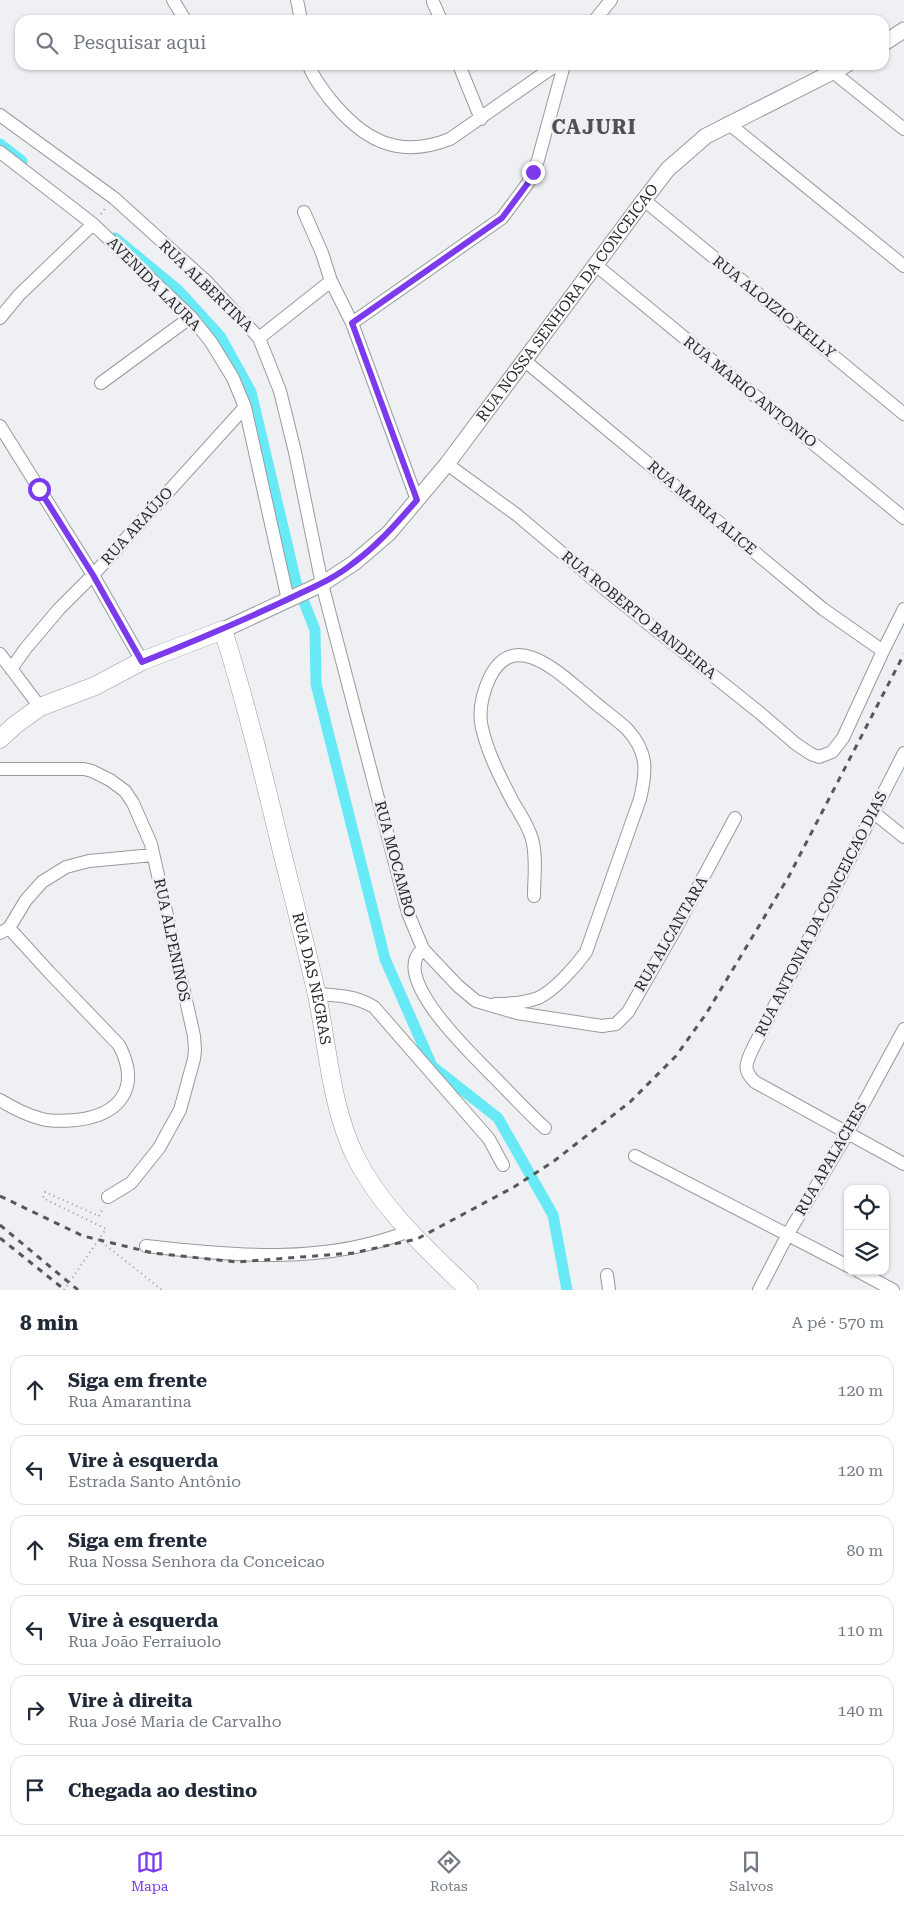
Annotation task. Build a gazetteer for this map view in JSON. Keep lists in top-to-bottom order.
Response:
{
  "streets": {
    "main road": ["RUA DAS NEGRAS"],
    "street": [
      "AVENIDA LAURA",
      "RUA ALBERTINA",
      "RUA NOSSA SENHORA DA CONCEICAO",
      "RUA ALOIZIO KELLY",
      "RUA MARIO ANTONIO",
      "RUA MARIA ALICE",
      "RUA ARAÚJO",
      "RUA ROBERTO BANDEIRA",
      "RUA MOCAMBO",
      "RUA ANTONIA DA CONCEICAO DIAS",
      "RUA ALCANTARA",
      "RUA ALPENINOS",
      "RUA APALACHES"
    ]
  },
  "crossings": [
    ["AVENIDA LAURA", "RUA NOSSA SENHORA DA CONCEICAO"],
    ["AVENIDA LAURA", "RUA ARAÚJO"],
    ["RUA ALBERTINA", "RUA NOSSA SENHORA DA CONCEICAO"],
    ["RUA ALBERTINA", "RUA MOCAMBO"],
    ["RUA NOSSA SENHORA DA CONCEICAO", "RUA ALOIZIO KELLY"],
    ["RUA NOSSA SENHORA DA CONCEICAO", "RUA MARIO ANTONIO"],
    ["RUA NOSSA SENHORA DA CONCEICAO", "RUA MARIA ALICE"],
    ["RUA NOSSA SENHORA DA CONCEICAO", "RUA ROBERTO BANDEIRA"],
    ["RUA NOSSA SENHORA DA CONCEICAO", "RUA MOCAMBO"],
    ["RUA NOSSA SENHORA DA CONCEICAO", "RUA DAS NEGRAS"],
    ["RUA MARIA ALICE", "RUA ROBERTO BANDEIRA"],
    ["RUA MOCAMBO", "RUA ALCANTARA"],
    ["RUA ANTONIA DA CONCEICAO DIAS", "RUA APALACHES"]
  ],
  "districts": ["CAJURI"],
  "page": {
    "search": "Pesquisar aqui",
    "heading": ["8 min", "A pé · 570 m"],
    "list": [
      ["Siga em frente", "Rua Amarantina", "120 m"],
      ["Vire à esquerda", "Estrada Santo Antônio", "120 m"],
      ["Siga em frente", "Rua Nossa Senhora da Conceicao", "80 m"],
      ["Vire à esquerda", "Rua João Ferraiuolo", "110 m"],
      ["Vire à direita", "Rua José Maria de Carvalho", "140 m"],
      "Chegada ao destino"
    ],
    "nav": ["Mapa", "Rotas", "Salvos"]
  }
}
